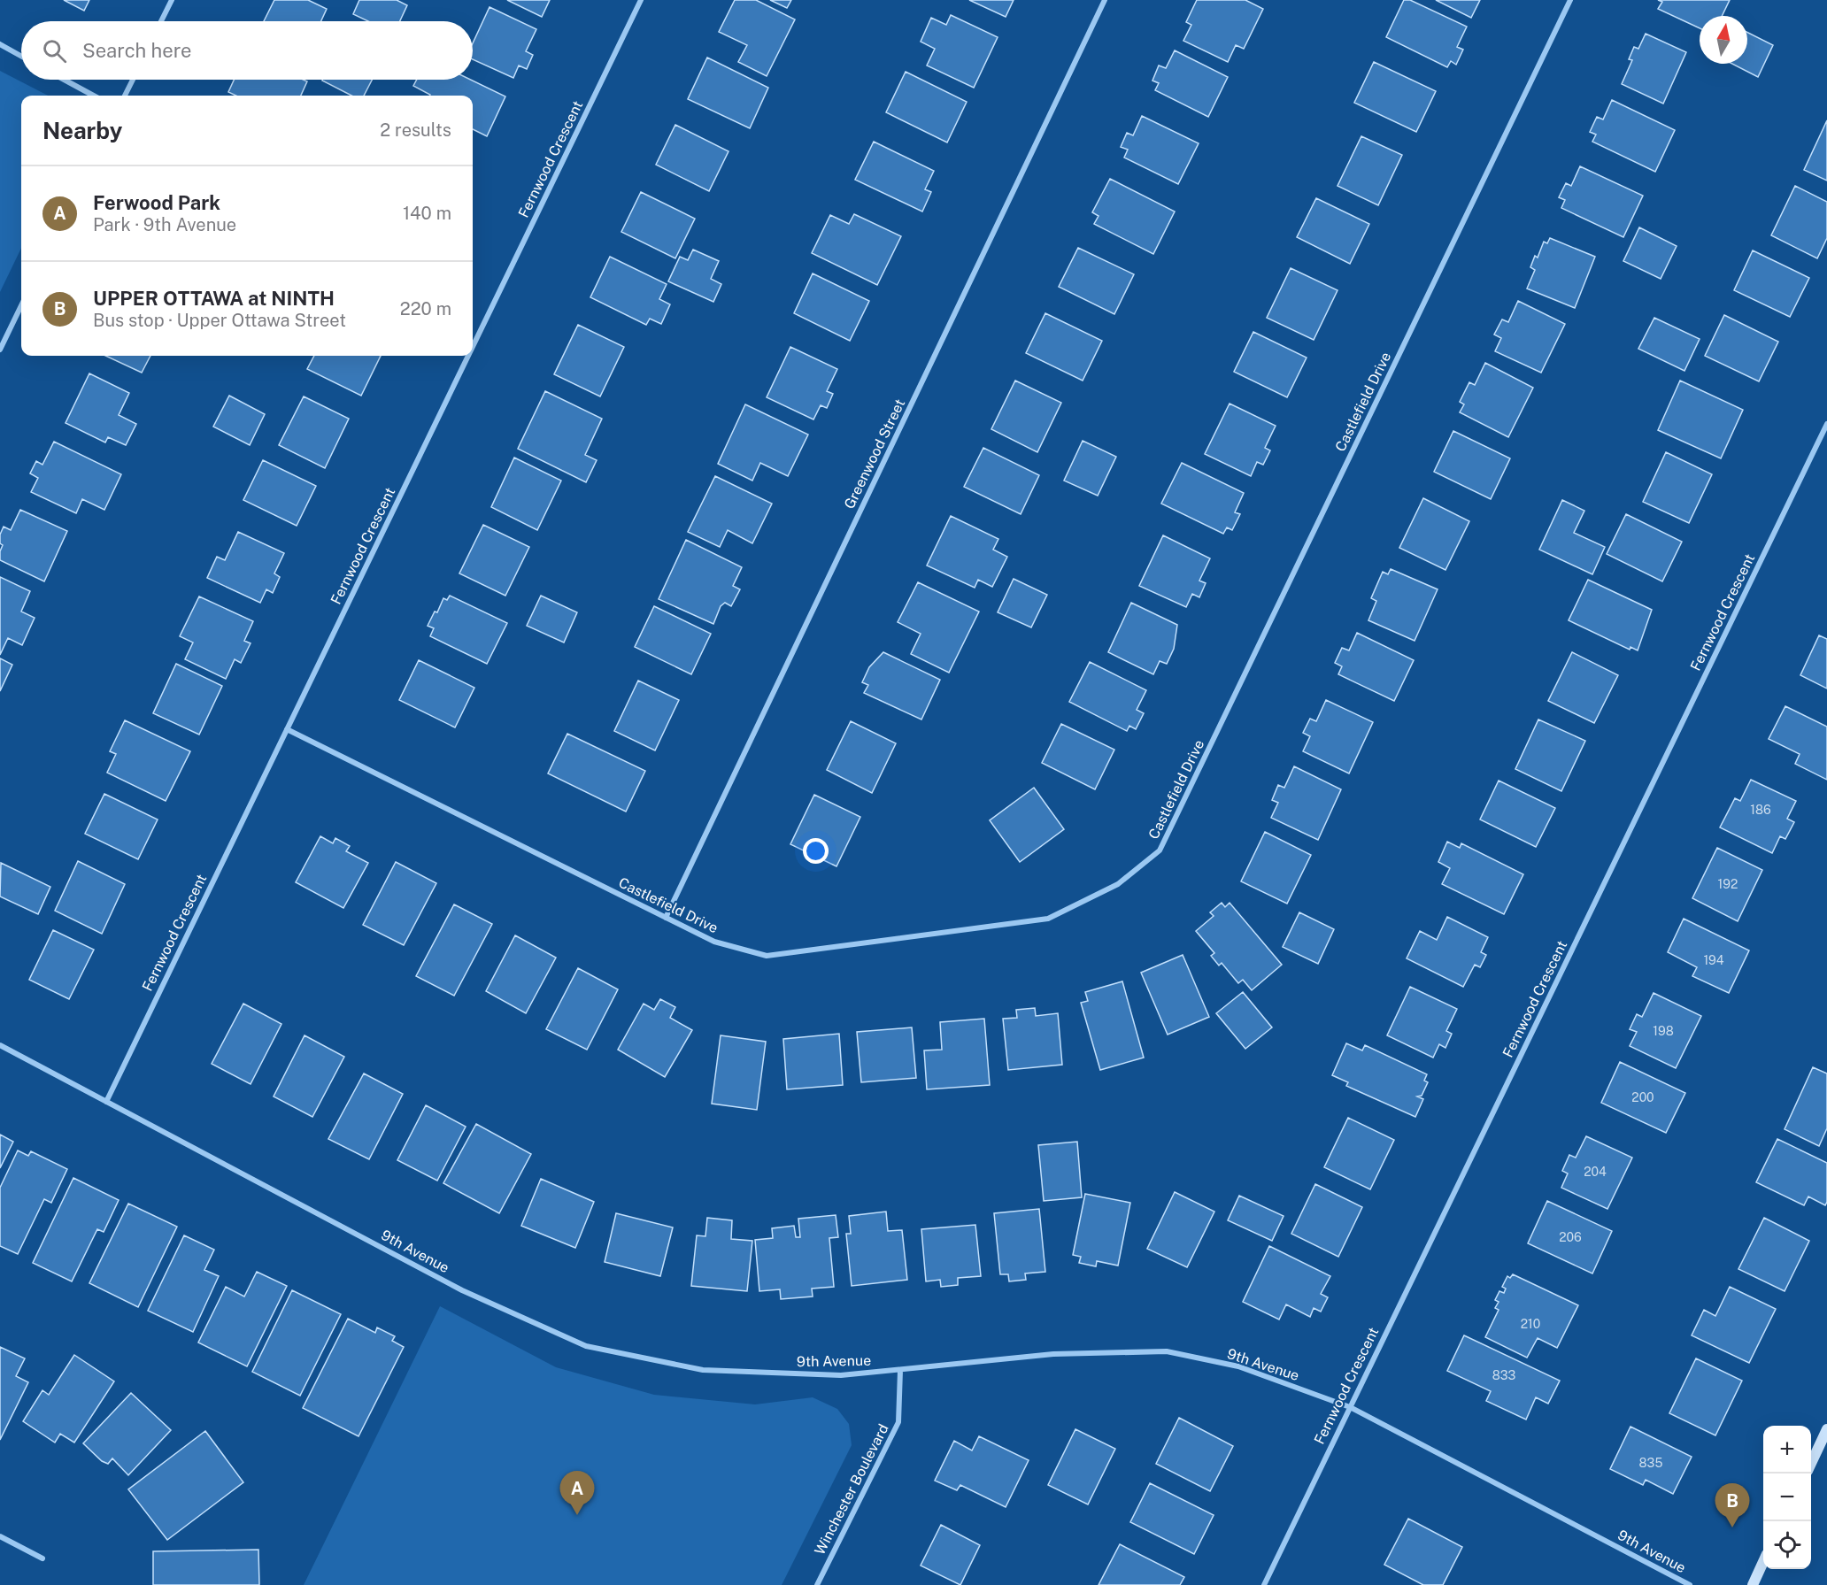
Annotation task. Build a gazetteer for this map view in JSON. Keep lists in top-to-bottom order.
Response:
{
  "streets": {
    "street": [
      "Fernwood Crescent",
      "Castlefield Drive",
      "Greenwood Street",
      "9th Avenue",
      "Winchester Boulevard"
    ]
  },
  "crossings": [
    ["Fernwood Crescent", "Castlefield Drive"],
    ["Fernwood Crescent", "9th Avenue"],
    ["Castlefield Drive", "Greenwood Street"],
    ["9th Avenue", "Winchester Boulevard"]
  ],
  "house_numbers": [
    "186",
    "192",
    "194",
    "198",
    "200",
    "204",
    "206",
    "210",
    "833",
    "835"
  ],
  "north": "top",
  "page": {
    "search": "Search here",
    "heading": ["Nearby", "2 results"],
    "list": [
      {
        "mark": "A",
        "name": "Ferwood Park",
        "note": "Park · 9th Avenue",
        "value": "140 m"
      },
      {
        "mark": "B",
        "name": "UPPER OTTAWA at NINTH",
        "note": "Bus stop · Upper Ottawa Street",
        "value": "220 m"
      }
    ],
    "map_buttons": ["+", "−"],
    "pins": ["A", "B"]
  }
}
